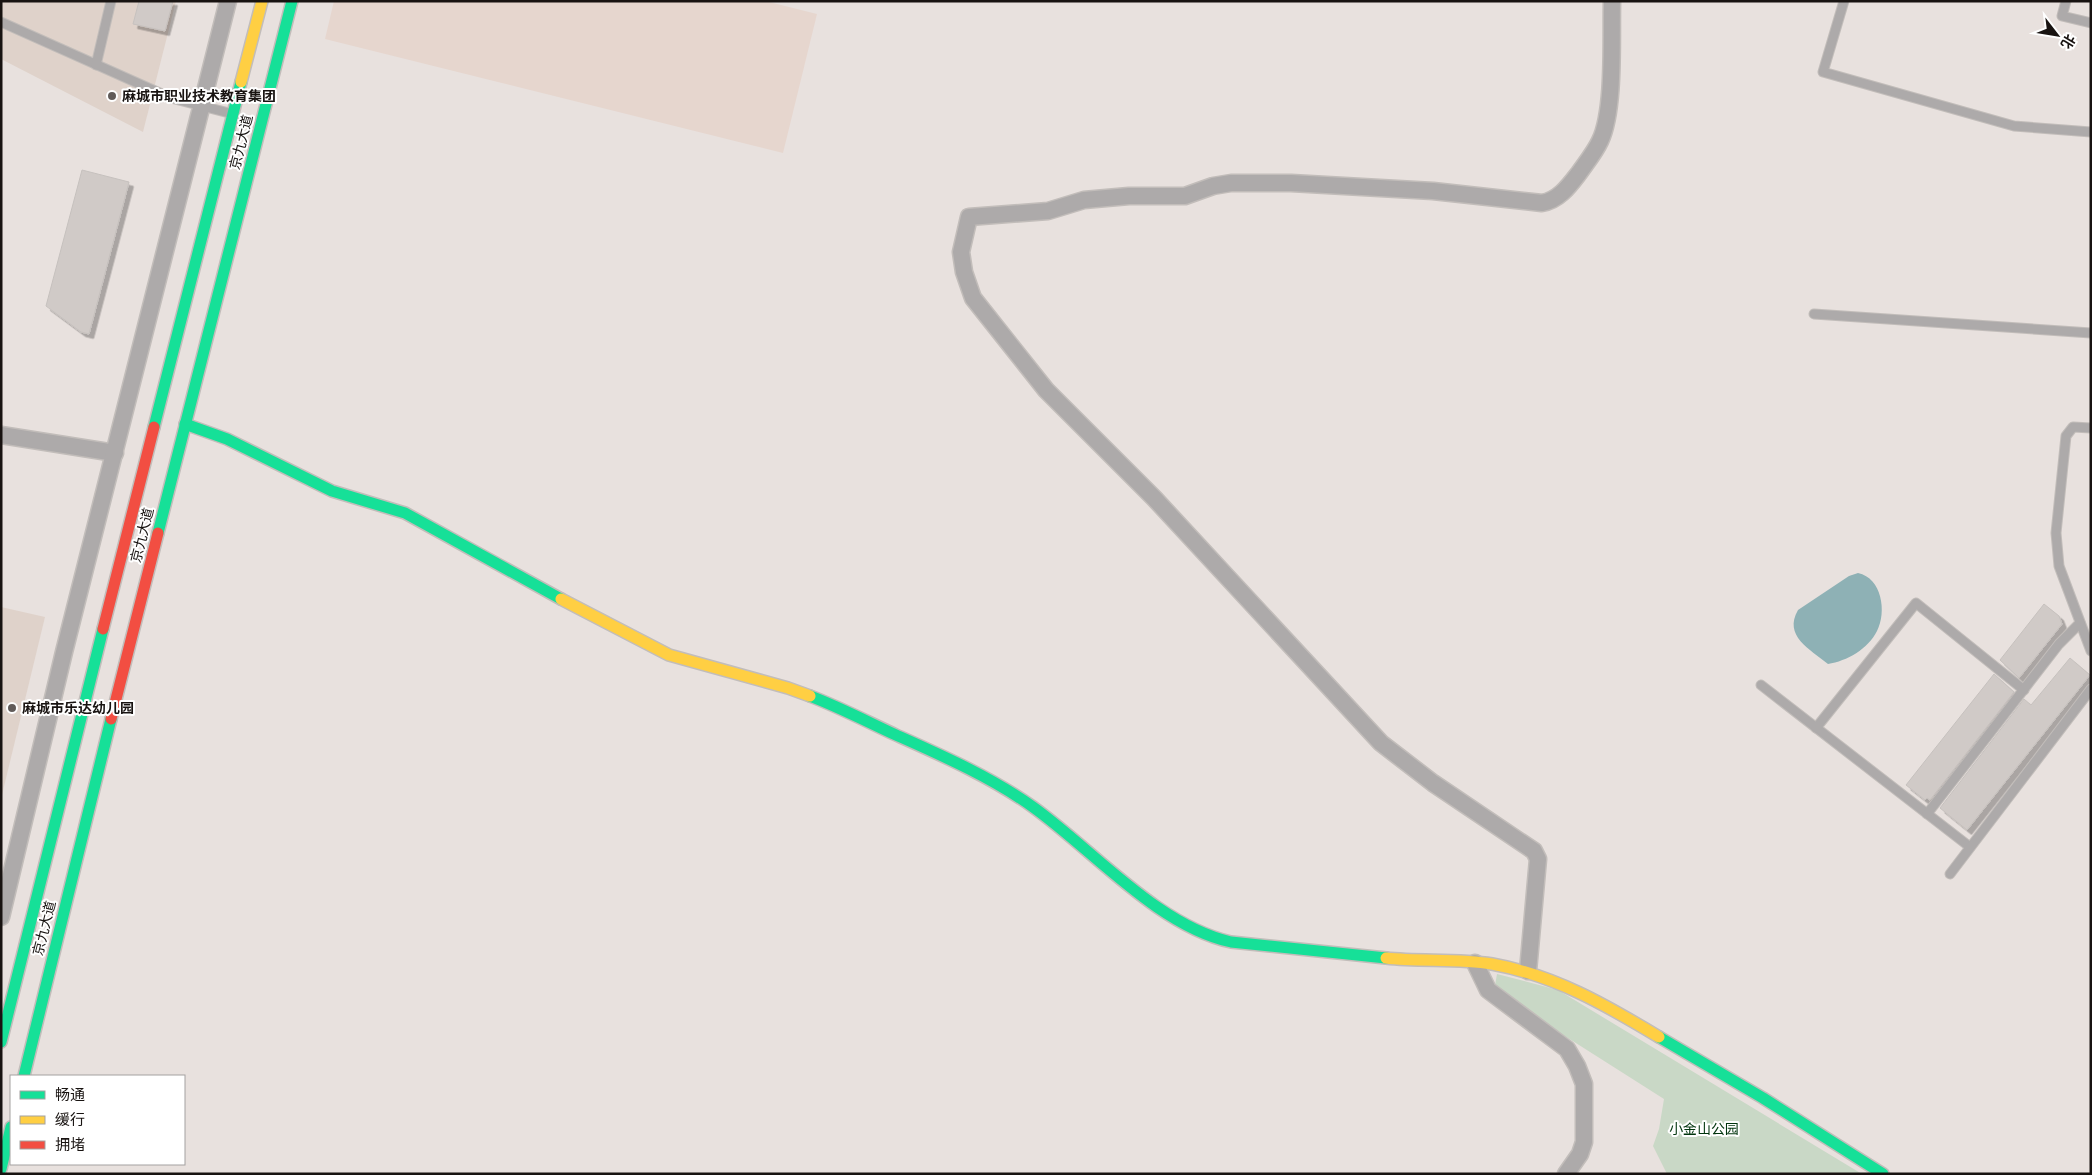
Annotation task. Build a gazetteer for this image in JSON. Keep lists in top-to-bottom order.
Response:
{
  "streets": {
    "street": ["京九大道"]
  },
  "parks": ["小金山公园"],
  "places": ["麻城市职业技术教育集团", "麻城市乐达幼儿园"],
  "legend": ["畅通", "缓行", "拥堵"],
  "north": "bottom right"
}
